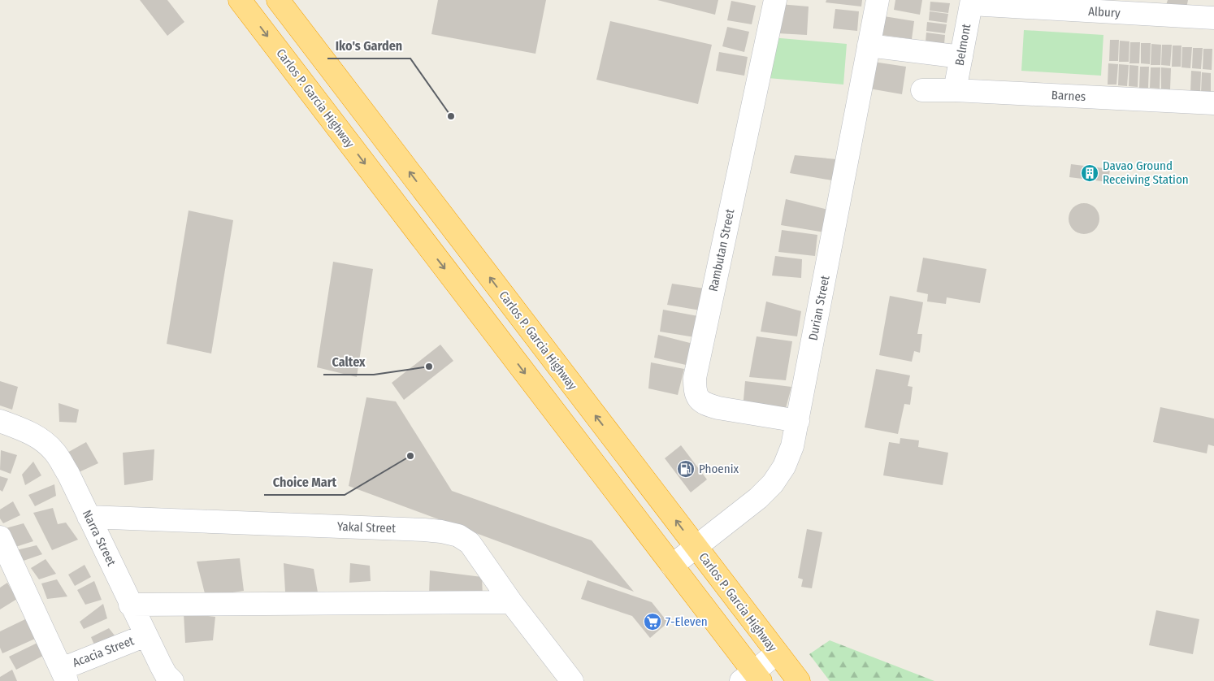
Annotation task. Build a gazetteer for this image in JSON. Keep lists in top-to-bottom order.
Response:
{
  "streets": {
    "highway": ["Carlos P. Garcia Highway"],
    "street": [
      "Albury",
      "Belmont",
      "Barnes",
      "Rambutan Street",
      "Durian Street",
      "Yakal Street",
      "Narra Street",
      "Acacia Street"
    ]
  },
  "crossings": [
    ["Albury", "Belmont"],
    ["Belmont", "Barnes"],
    ["Carlos P. Garcia Highway", "Durian Street"],
    ["Rambutan Street", "Durian Street"],
    ["Yakal Street", "Narra Street"],
    ["Narra Street", "Acacia Street"]
  ],
  "places": {
    "other": ["Iko's Garden", "Caltex", "Choice Mart"],
    "building": ["Davao Ground Receiving Station"],
    "fuel station": ["Phoenix"],
    "supermarket": ["7-Eleven"]
  }
}
